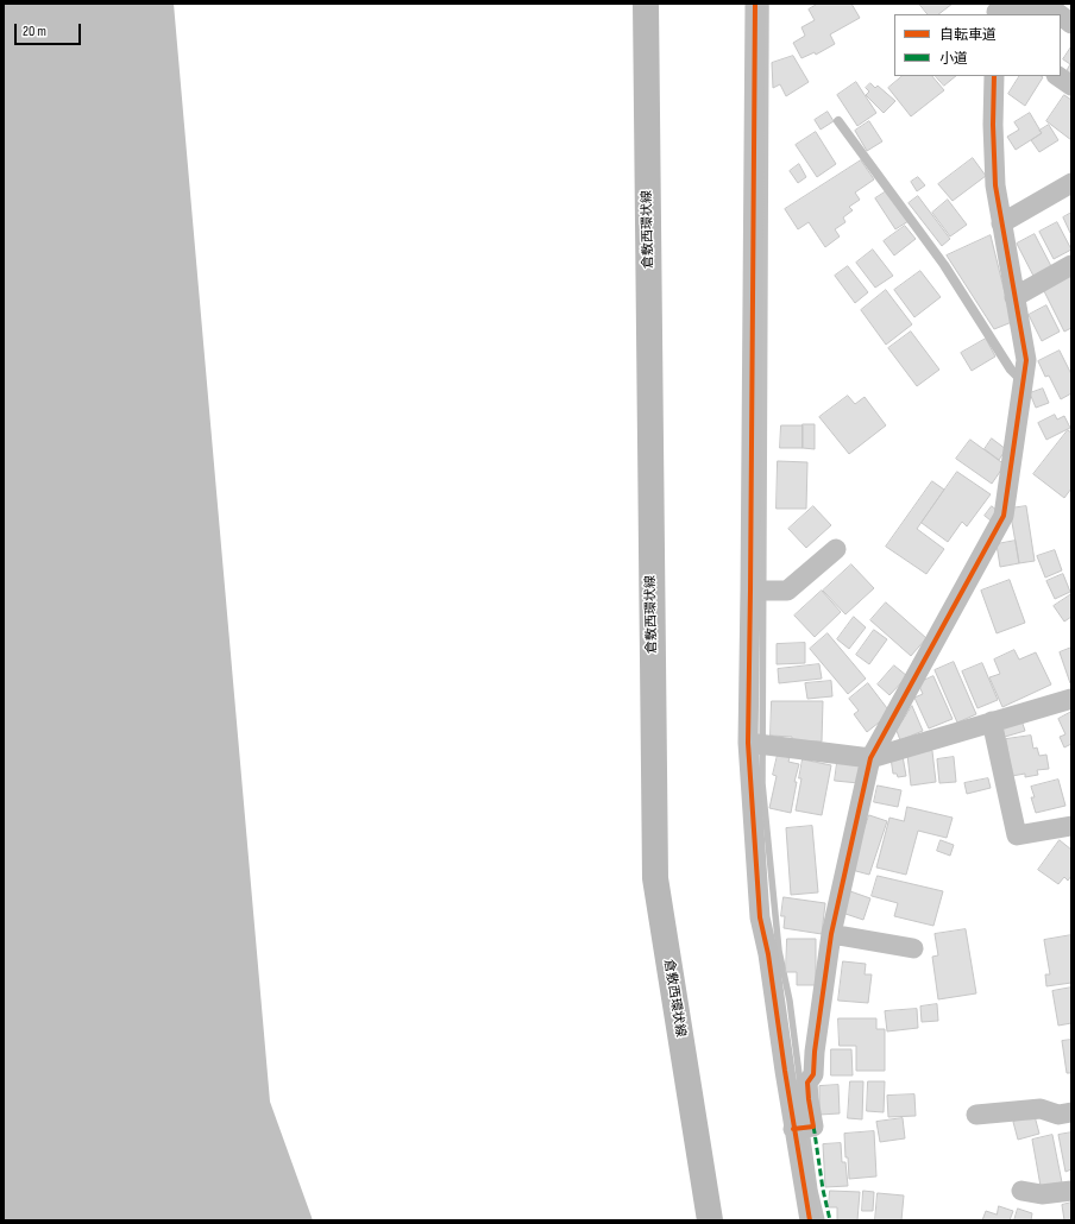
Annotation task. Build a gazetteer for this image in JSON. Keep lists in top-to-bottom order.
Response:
{
  "streets": {
    "main road": ["倉敷西環状線"]
  },
  "legend": ["自転車道", "小道"],
  "scale_bar": "20 m"
}
